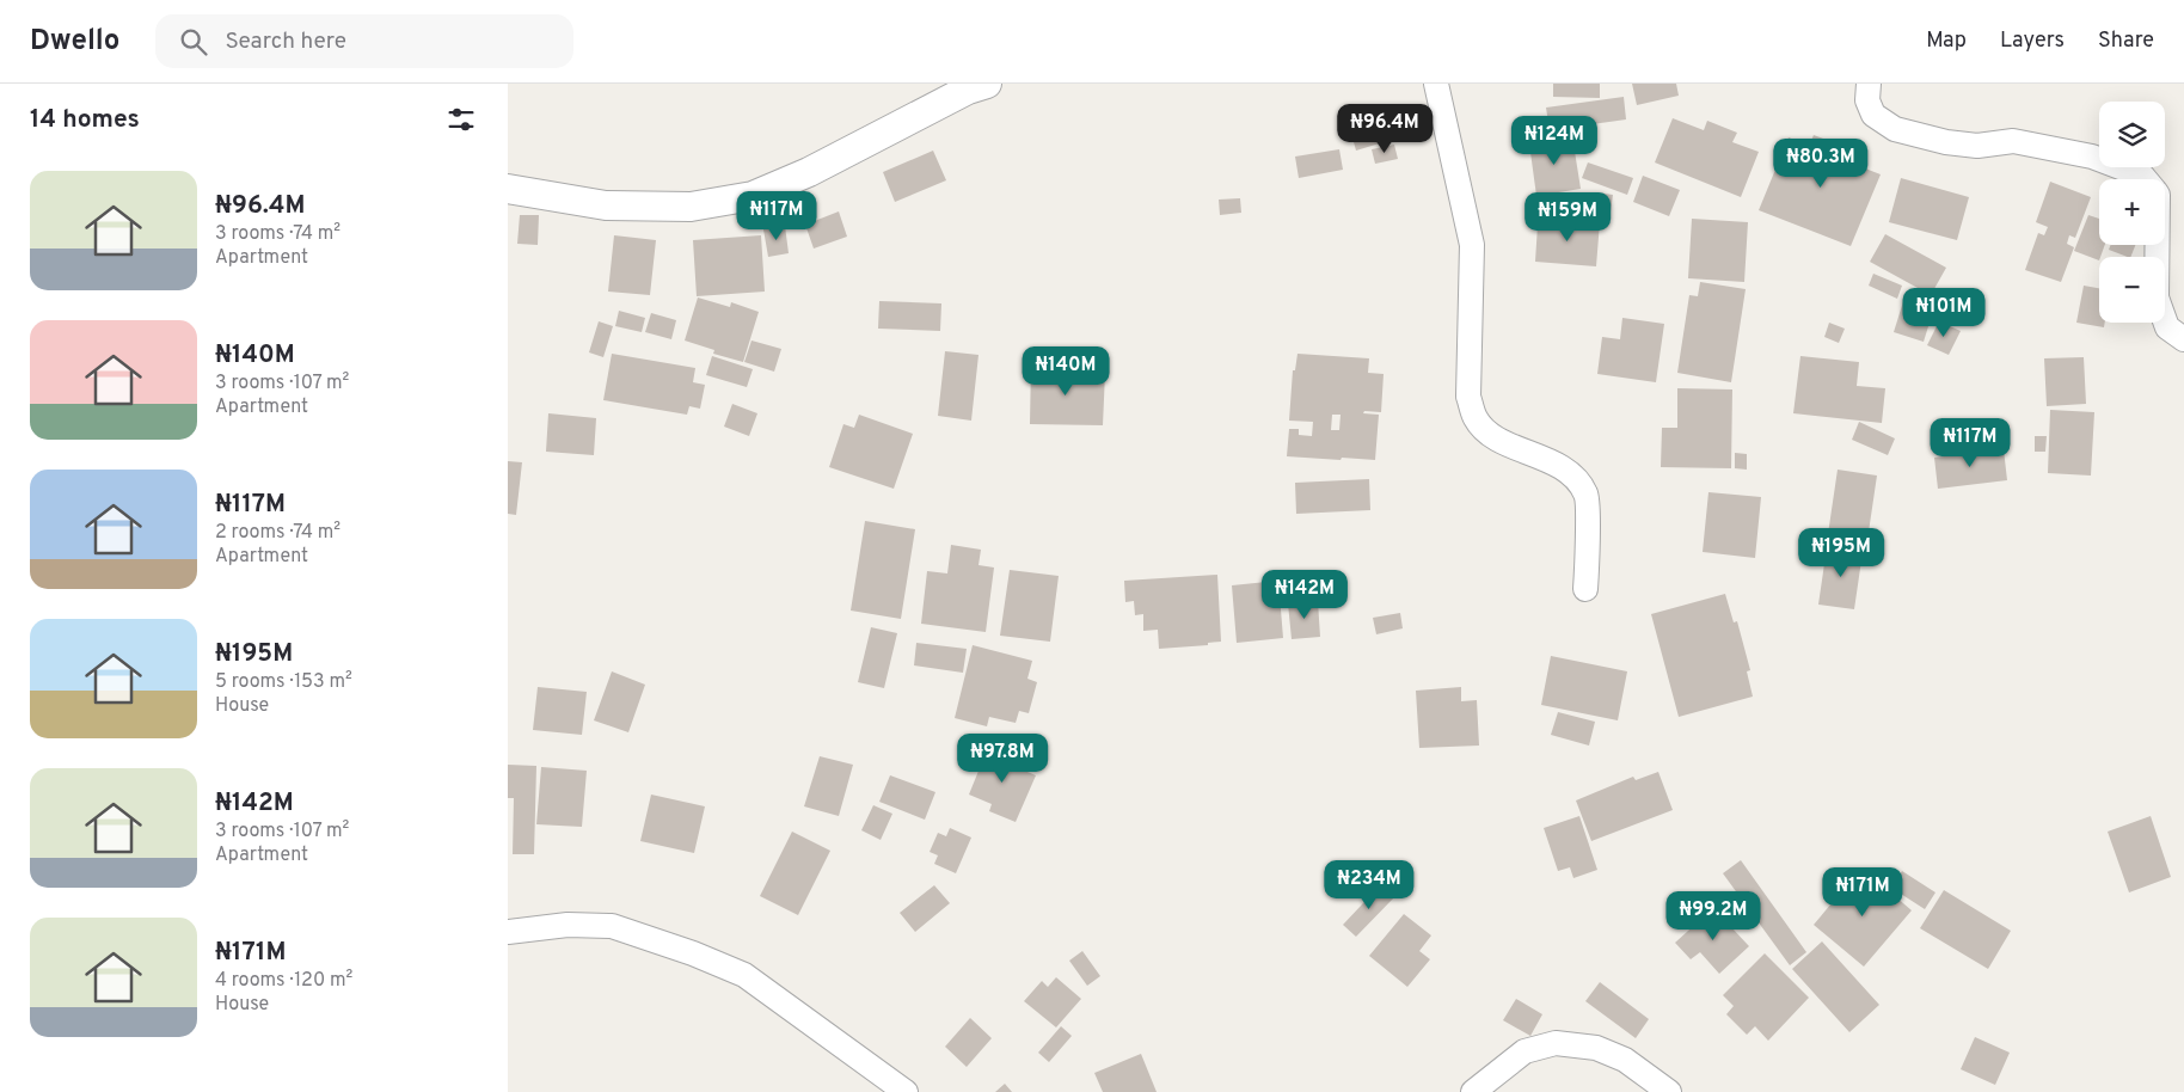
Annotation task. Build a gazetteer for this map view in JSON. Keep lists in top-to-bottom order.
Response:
{
  "page": {
    "header": "Dwello",
    "search": "Search here",
    "nav": ["Map", "Layers", "Share"],
    "heading": "14 homes",
    "map_buttons": ["+", "−"],
    "price": [
      "₦96.4M",
      "₦124M",
      "₦80.3M",
      "₦117M",
      "₦159M",
      "₦101M",
      "₦140M",
      "₦117M",
      "₦195M",
      "₦142M",
      "₦97.8M",
      "₦234M",
      "₦171M",
      "₦99.2M"
    ],
    "list": [
      {
        "name": "₦96.4M",
        "note": "3 rooms · 74 m² · Apartment"
      },
      {
        "name": "₦140M",
        "note": "3 rooms · 107 m² · Apartment"
      },
      {
        "name": "₦117M",
        "note": "2 rooms · 74 m² · Apartment"
      },
      {
        "name": "₦195M",
        "note": "5 rooms · 153 m² · House"
      },
      {
        "name": "₦142M",
        "note": "3 rooms · 107 m² · Apartment"
      },
      {
        "name": "₦171M",
        "note": "4 rooms · 120 m² · House"
      }
    ]
  }
}
